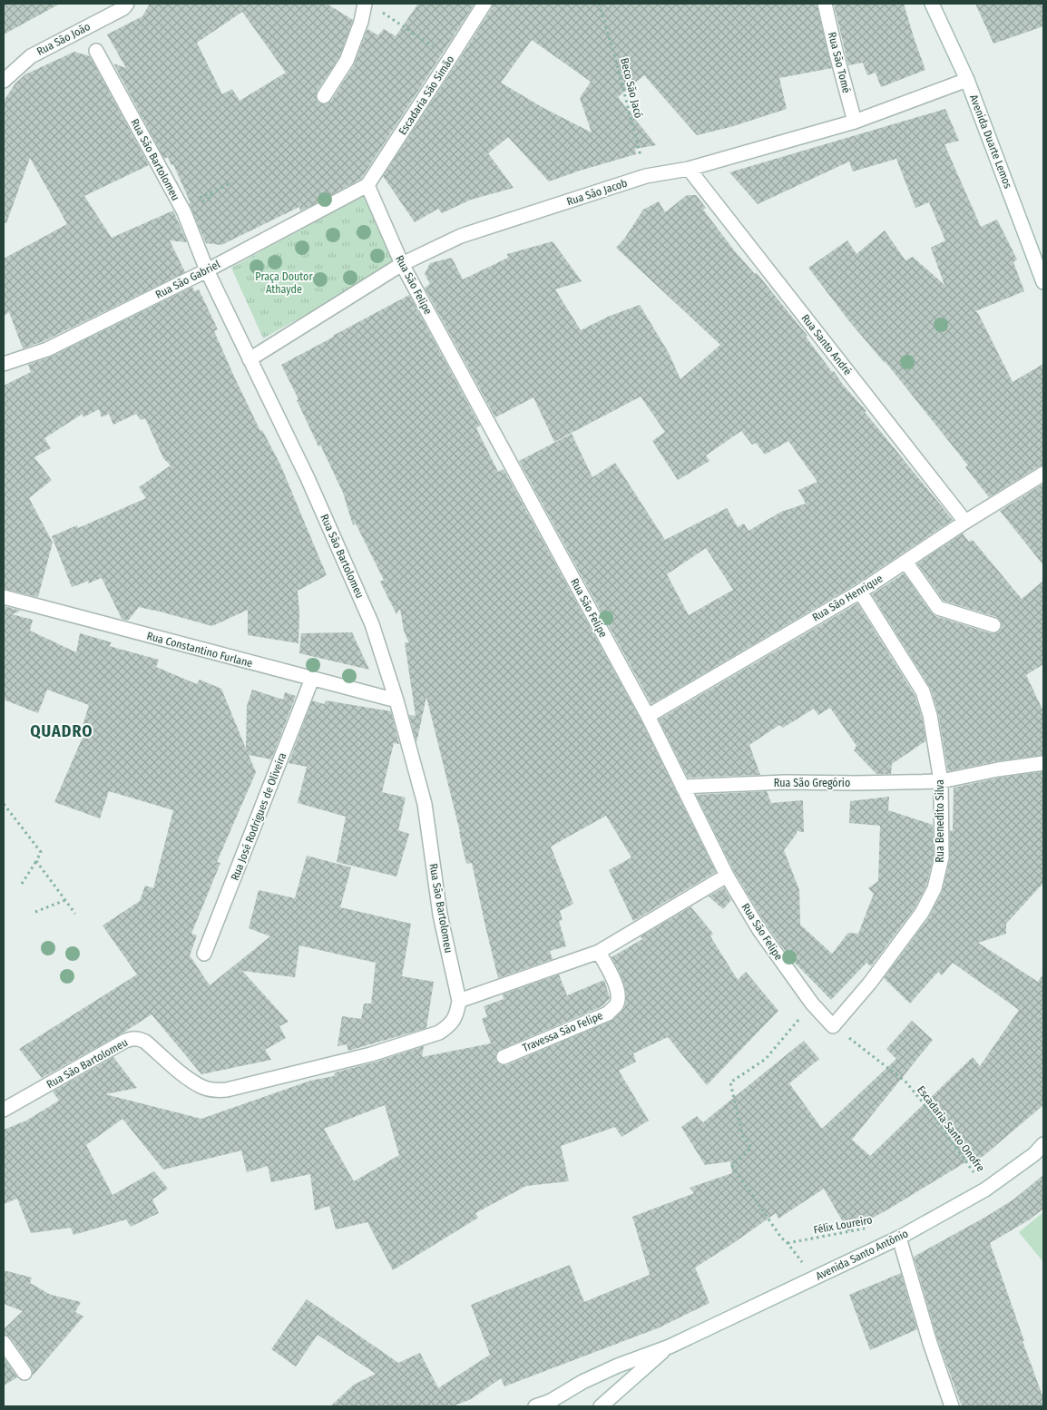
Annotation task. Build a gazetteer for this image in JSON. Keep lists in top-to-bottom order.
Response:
{
  "streets": {
    "street": [
      "Rua São João",
      "Rua São Tomé",
      "Escadaria São Simão",
      "Avenida Duarte Lemos",
      "Rua São Bartolomeu",
      "Rua São Jacob",
      "Rua São Gabriel",
      "Rua São Felipe",
      "Rua Santo André",
      "Rua São Henrique",
      "Rua Constantino Furlane",
      "Rua São Gregório",
      "Rua José Rodrigues de Oliveira",
      "Rua Benedito Silva",
      "Travessa São Felipe",
      "Avenida Santo Antônio"
    ],
    "path": ["Beco São Jacó", "Escadaria Santo Onofre", "Félix Loureiro"]
  },
  "crossings": [
    ["Rua São Tomé", "Rua São Jacob"],
    ["Beco São Jacó", "Rua São Jacob"],
    ["Escadaria São Simão", "Rua São Gabriel"],
    ["Escadaria São Simão", "Rua São Felipe"],
    ["Avenida Duarte Lemos", "Rua São Jacob"],
    ["Rua São Bartolomeu", "Rua São Jacob"],
    ["Rua São Bartolomeu", "Rua São Gabriel"],
    ["Rua São Bartolomeu", "Rua Constantino Furlane"],
    ["Rua São Jacob", "Rua São Felipe"],
    ["Rua São Jacob", "Rua Santo André"],
    ["Rua São Gabriel", "Rua São Felipe"],
    ["Rua São Felipe", "Rua São Henrique"],
    ["Rua São Felipe", "Rua São Gregório"],
    ["Rua São Felipe", "Rua Benedito Silva"],
    ["Rua São Felipe", "Escadaria Santo Onofre"],
    ["Rua Santo André", "Rua São Henrique"],
    ["Rua São Henrique", "Rua Benedito Silva"],
    ["Rua Constantino Furlane", "Rua José Rodrigues de Oliveira"],
    ["Rua São Gregório", "Rua Benedito Silva"],
    ["Rua Benedito Silva", "Escadaria Santo Onofre"],
    ["Escadaria Santo Onofre", "Avenida Santo Antônio"],
    ["Félix Loureiro", "Avenida Santo Antônio"]
  ],
  "districts": ["QUADRO"],
  "parks": ["Praça Doutor Athayde"]
}
